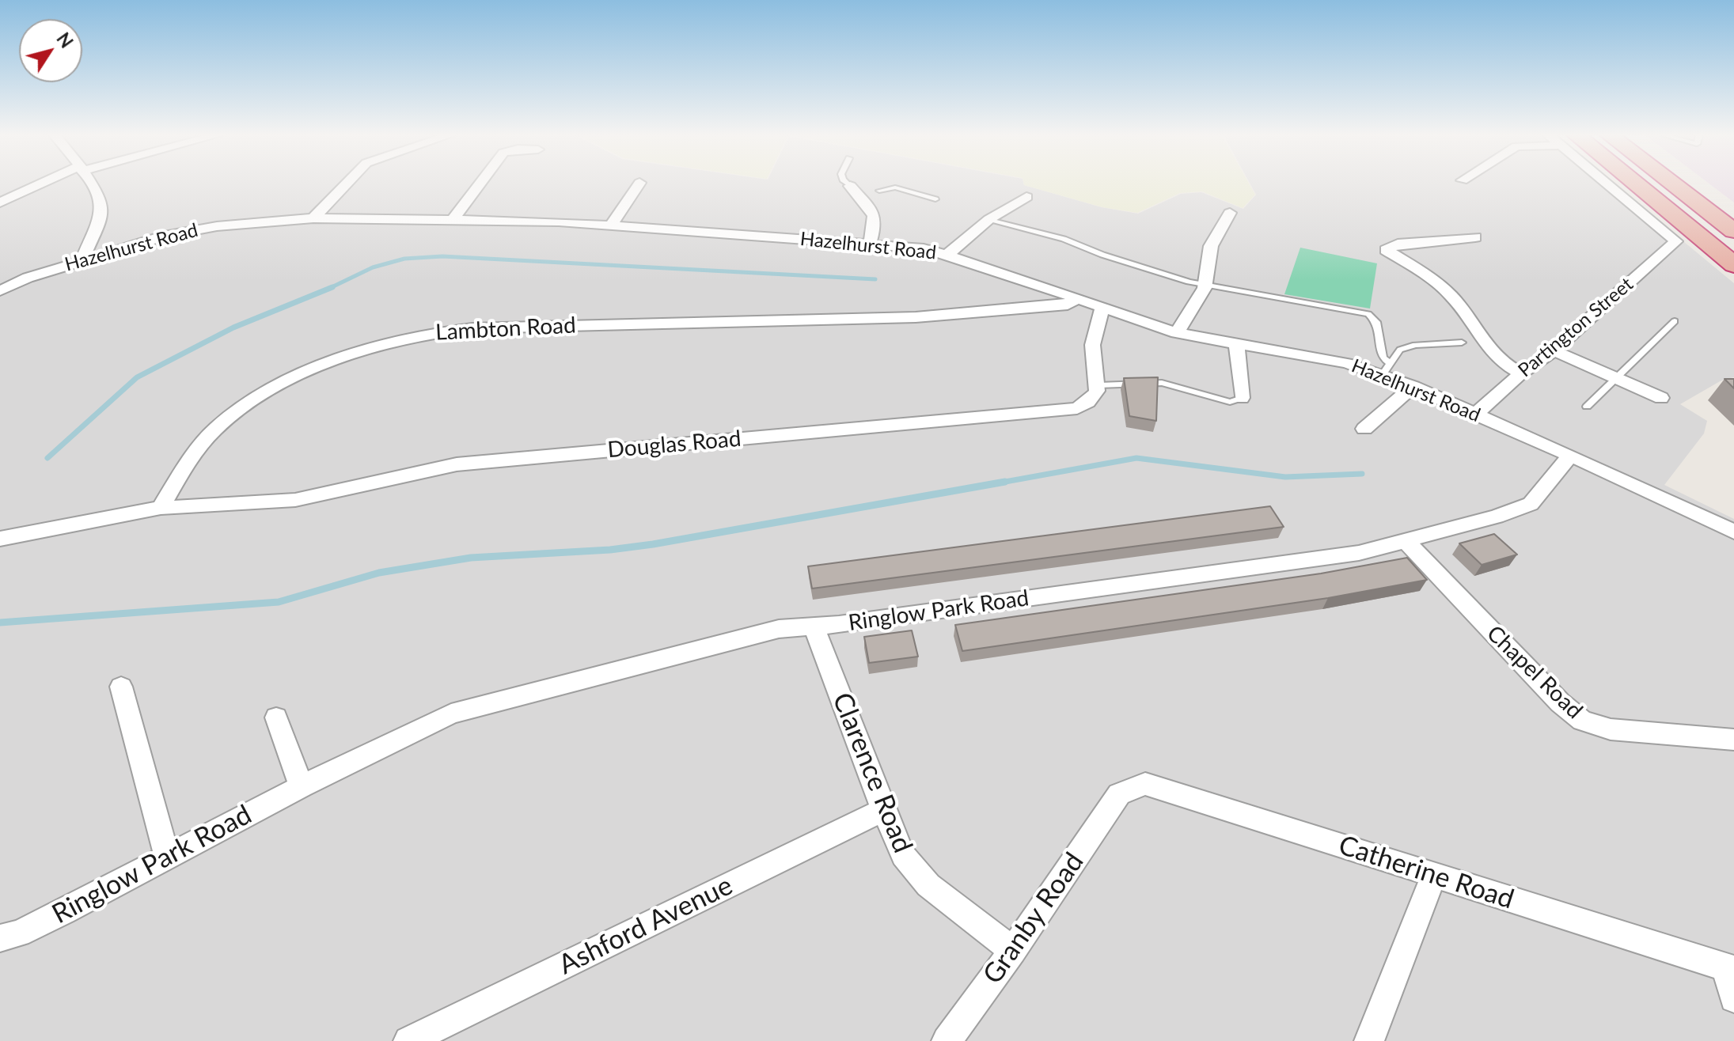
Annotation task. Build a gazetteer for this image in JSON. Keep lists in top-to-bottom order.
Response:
{
  "streets": {
    "street": [
      "Hazelhurst Road",
      "Partington Street",
      "Lambton Road",
      "Douglas Road",
      "Ringlow Park Road",
      "Chapel Road",
      "Clarence Road",
      "Catherine Road",
      "Granby Road",
      "Ashford Avenue"
    ]
  },
  "crossings": [
    ["Hazelhurst Road", "Partington Street"],
    ["Hazelhurst Road", "Lambton Road"],
    ["Hazelhurst Road", "Ringlow Park Road"],
    ["Lambton Road", "Douglas Road"],
    ["Ringlow Park Road", "Chapel Road"],
    ["Ringlow Park Road", "Clarence Road"],
    ["Clarence Road", "Granby Road"],
    ["Clarence Road", "Ashford Avenue"],
    ["Catherine Road", "Granby Road"]
  ],
  "north": "top right"
}
